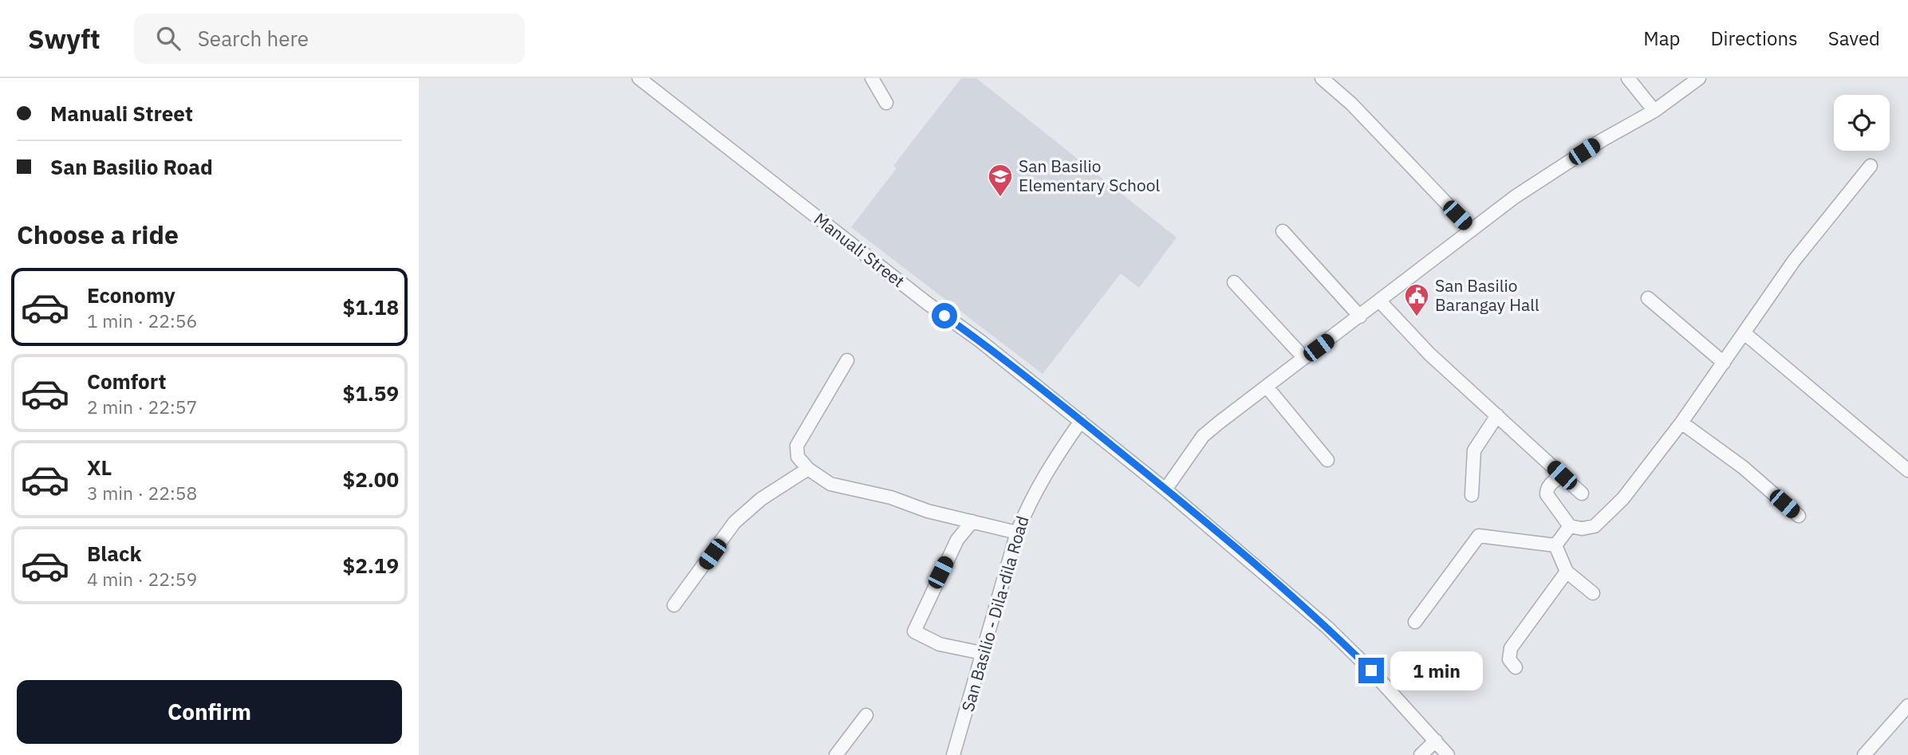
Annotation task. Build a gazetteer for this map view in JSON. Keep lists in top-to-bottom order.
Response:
{
  "streets": {
    "street": ["Manuali Street", "San Basilio - Dila-dila Road"]
  },
  "crossings": [
    ["Manuali Street", "San Basilio - Dila-dila Road"]
  ],
  "places": {
    "school or university": ["San Basilio Elementary School"],
    "public building": ["San Basilio Barangay Hall"]
  },
  "page": {
    "header": "Swyft",
    "search": "Search here",
    "nav": ["Map", "Directions", "Saved"],
    "banner": ["Manuali Street", "San Basilio Road"],
    "heading": "Choose a ride",
    "list": [
      {
        "name": "Economy",
        "note": "1 min · 22:56",
        "value": "$1.18"
      },
      {
        "name": "Comfort",
        "note": "2 min · 22:57",
        "value": "$1.59"
      },
      {
        "name": "XL",
        "note": "3 min · 22:58",
        "value": "$2.00"
      },
      {
        "name": "Black",
        "note": "4 min · 22:59",
        "value": "$2.19"
      }
    ],
    "bubble": "1 min",
    "buttons": "Confirm"
  }
}
